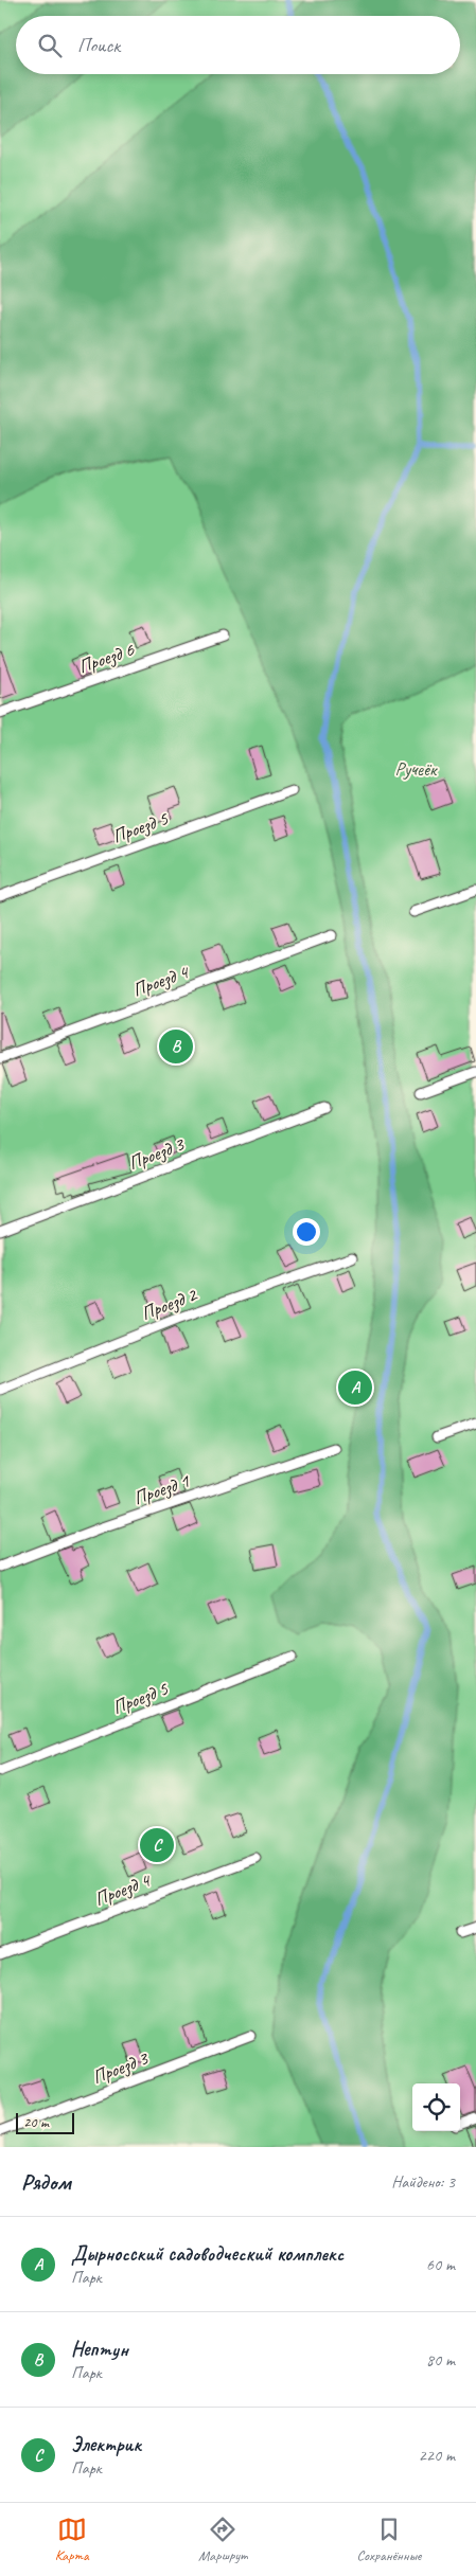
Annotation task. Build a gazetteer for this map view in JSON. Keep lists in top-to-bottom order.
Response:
{
  "streets": {
    "lane": [
      "Проезд 6",
      "Проезд 5",
      "Проезд 4",
      "Проезд 3",
      "Проезд 2",
      "Проезд 1"
    ]
  },
  "parks": ["Ручеёк"],
  "scale_bar": "20 m",
  "page": {
    "search": "Поиск",
    "pins": ["B", "A", "C"],
    "scale": "20 m",
    "heading": ["Рядом", "Найдено: 3"],
    "list": [
      {
        "mark": "A",
        "name": "Дырносский садоводческий комплекс",
        "note": "Парк",
        "value": "60 m"
      },
      {
        "mark": "B",
        "name": "Нептун",
        "note": "Парк",
        "value": "80 m"
      },
      {
        "mark": "C",
        "name": "Электрик",
        "note": "Парк",
        "value": "220 m"
      }
    ],
    "nav": ["Карта", "Маршрут", "Сохранённые"]
  }
}
